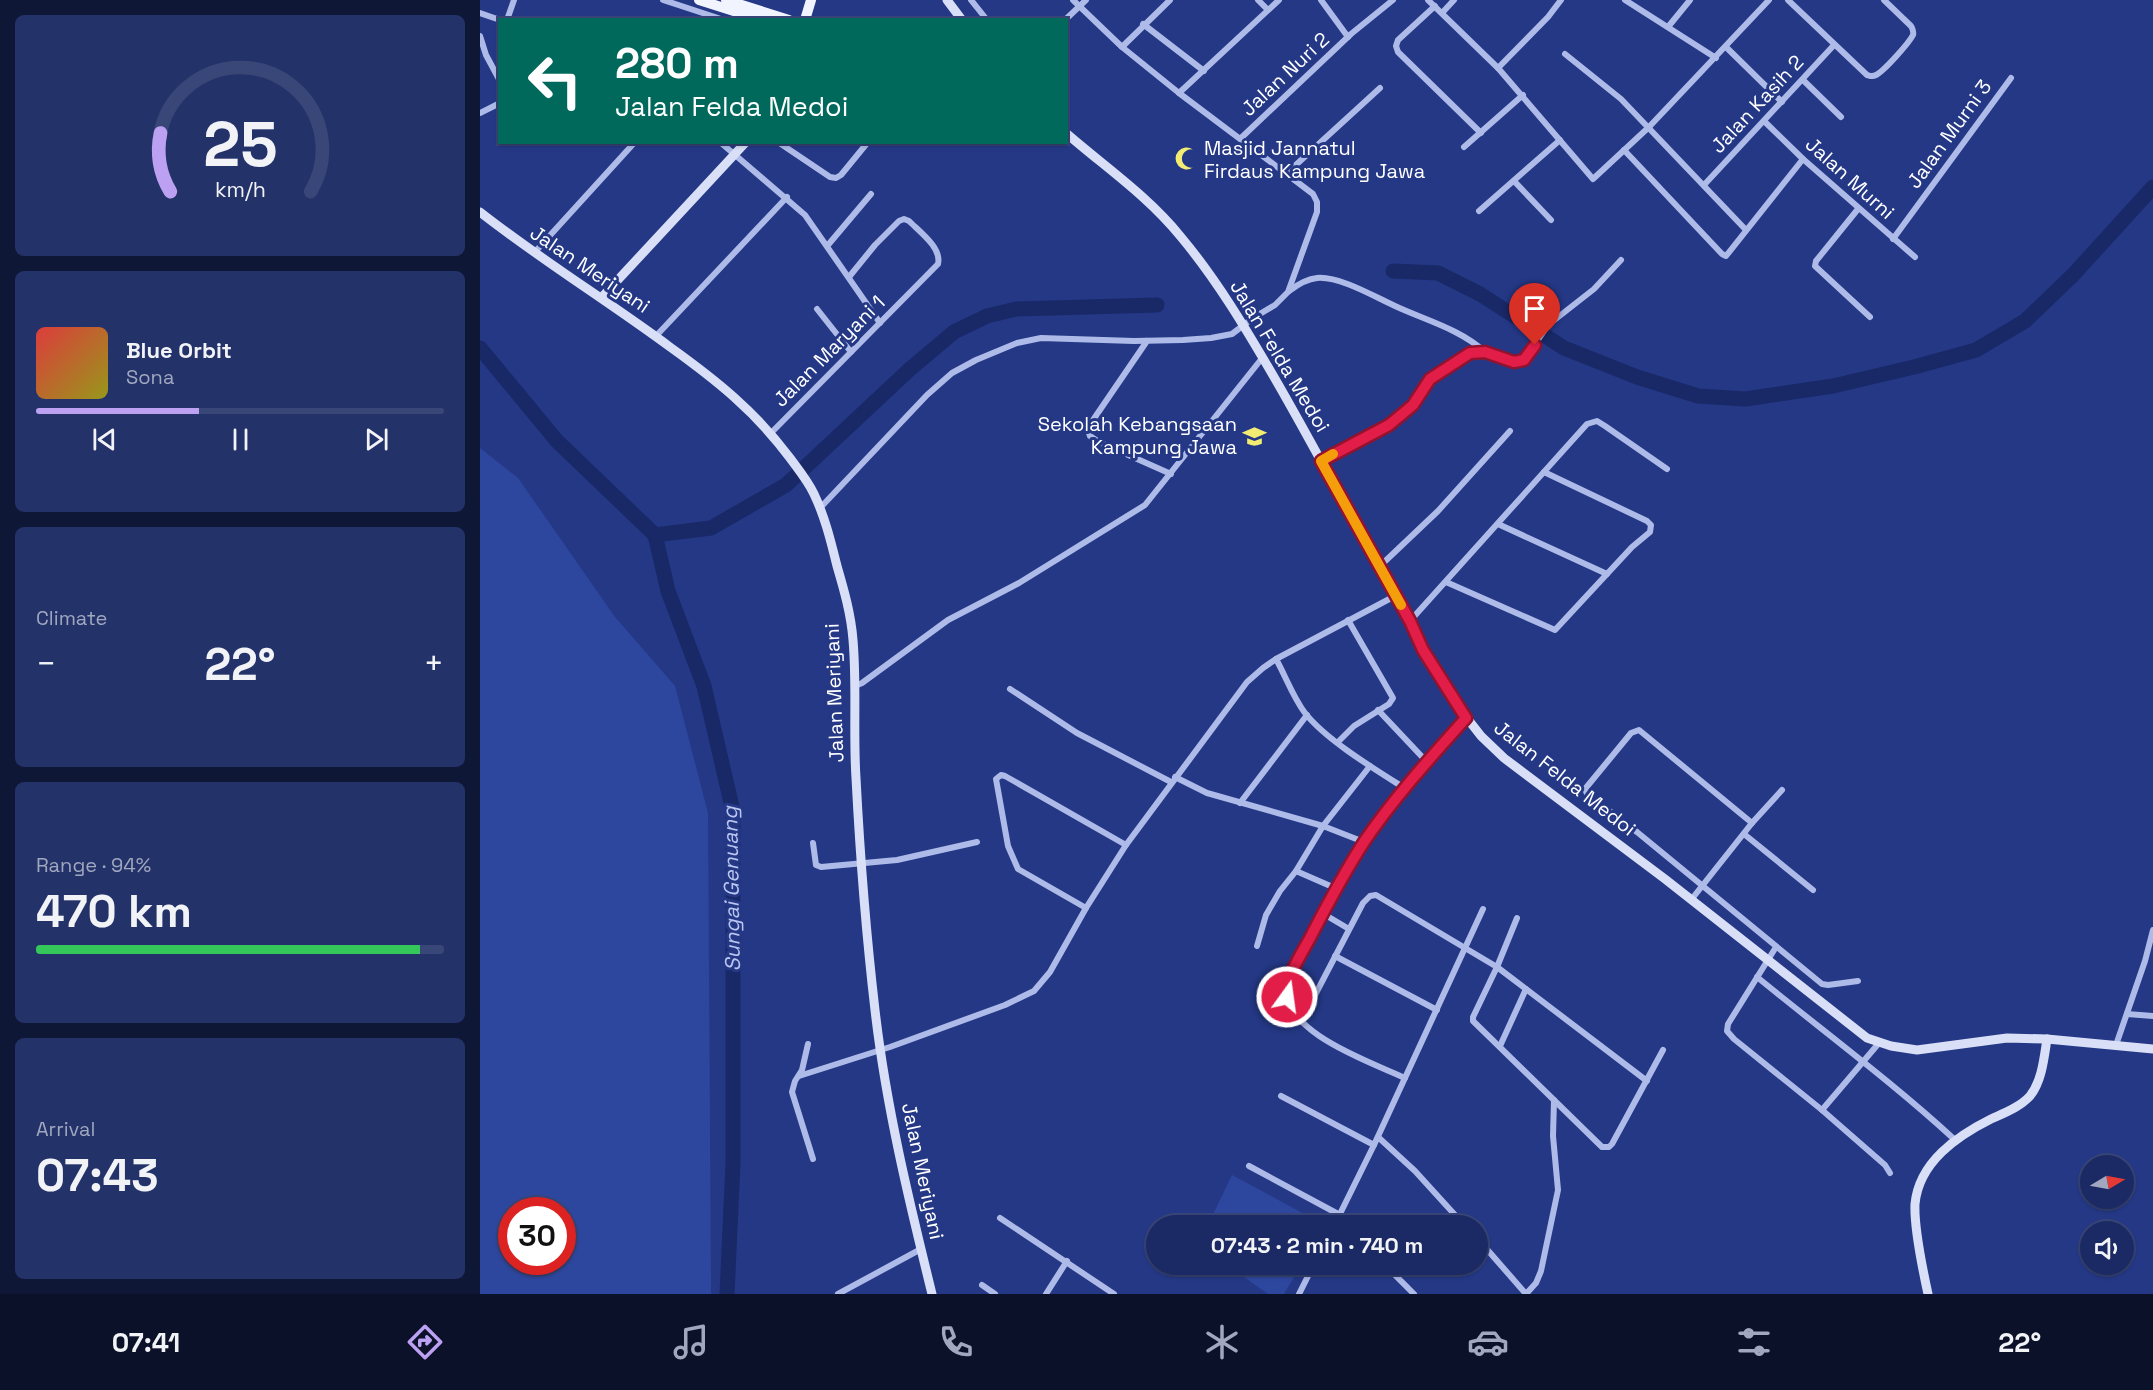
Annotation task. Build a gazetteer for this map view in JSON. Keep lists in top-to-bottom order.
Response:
{
  "streets": {
    "street": [
      "Jalan Nuri 2",
      "Jalan Kasih 2",
      "Jalan Murni 3",
      "Jalan Murni",
      "Jalan Meriyani",
      "Jalan Maryani 1",
      "Jalan Felda Medoi"
    ]
  },
  "crossings": [
    ["Jalan Kasih 2", "Jalan Murni"],
    ["Jalan Murni 3", "Jalan Murni"],
    ["Jalan Meriyani", "Jalan Maryani 1"]
  ],
  "water": ["Sungai Genuang"],
  "places": {
    "mosque": ["Masjid Jannatul Firdaus Kampung Jawa"],
    "school or university": ["Sekolah Kebangsaan Kampung Jawa"]
  },
  "north": "right",
  "page": {
    "turn": ["280 m", "Jalan Felda Medoi"],
    "song": ["Blue Orbit", "Sona"],
    "tile": [
      "Climate",
      ["Range · 94%", "470 km"],
      ["Arrival", "07:43"]
    ],
    "heat": ["−", "22°", "+"],
    "limit": "30",
    "trip": "07:43 · 2 min · 740 m",
    "tabs": ["07:41", "22°"],
    "gauge": ["25", "km/h"]
  }
}
